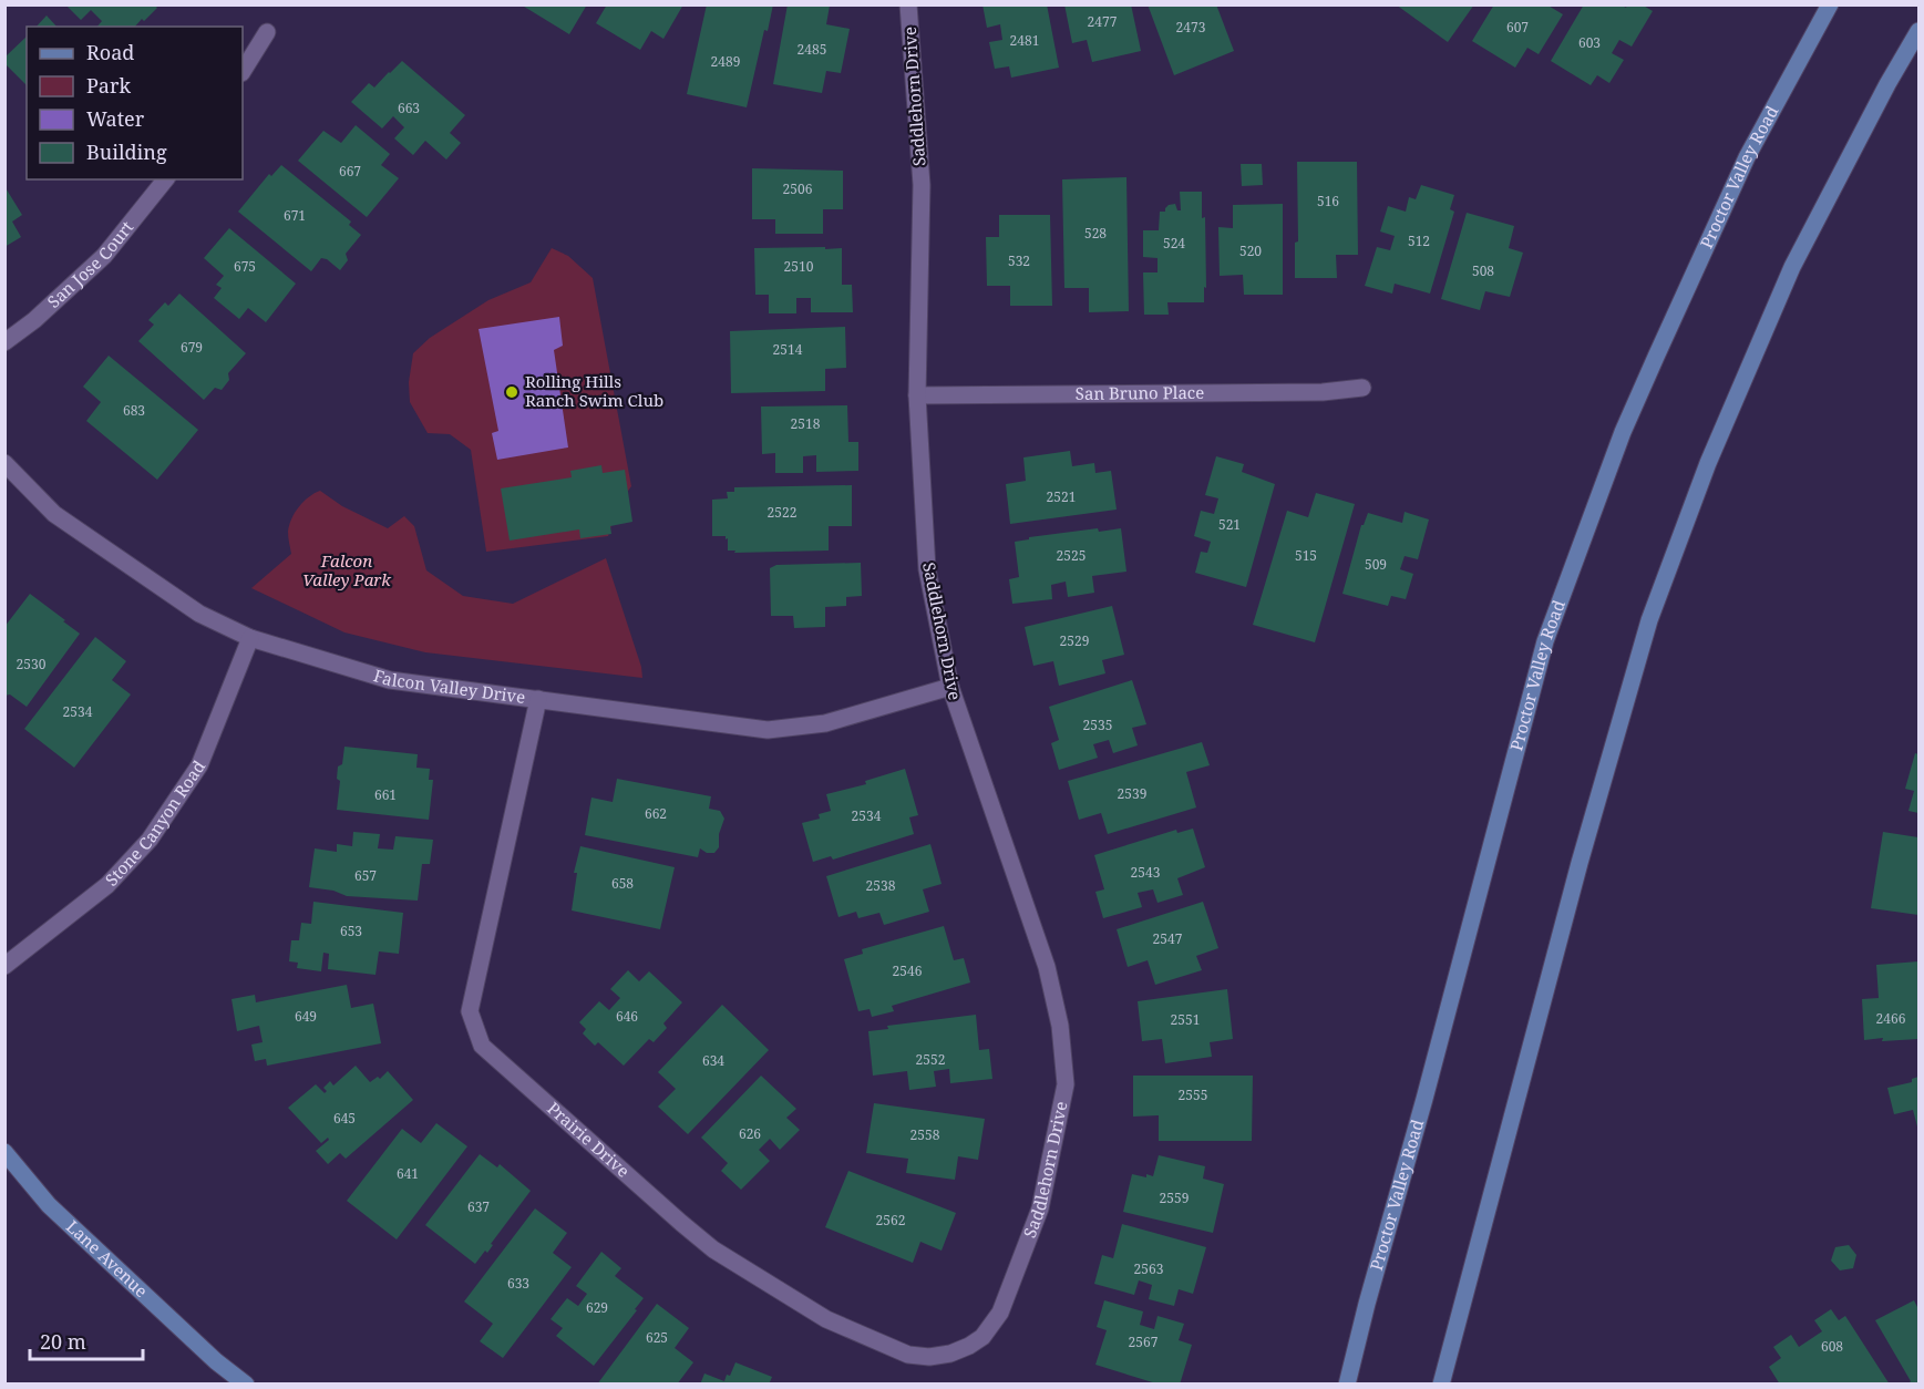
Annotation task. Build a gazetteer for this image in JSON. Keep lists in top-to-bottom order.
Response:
{
  "streets": {
    "main road": ["Proctor Valley Road", "Lane Avenue"],
    "street": [
      "Saddlehorn Drive",
      "San Jose Court",
      "San Bruno Place",
      "Falcon Valley Drive",
      "Stone Canyon Road",
      "Prairie Drive"
    ]
  },
  "crossings": [
    ["Saddlehorn Drive", "San Bruno Place"],
    ["Saddlehorn Drive", "Falcon Valley Drive"],
    ["Saddlehorn Drive", "Prairie Drive"],
    ["Falcon Valley Drive", "Stone Canyon Road"],
    ["Falcon Valley Drive", "Prairie Drive"]
  ],
  "parks": ["Falcon Valley Park"],
  "places": ["Rolling Hills Ranch Swim Club"],
  "house_numbers": [
    "2477",
    "2473",
    "607",
    "2481",
    "603",
    "2485",
    "2489",
    "663",
    "667",
    "2506",
    "516",
    "671",
    "528",
    "512",
    "524",
    "520",
    "532",
    "675",
    "2510",
    "508",
    "679",
    "2514",
    "683",
    "2518",
    "2521",
    "2522",
    "521",
    "2525",
    "515",
    "509",
    "2529",
    "2530",
    "2534",
    "2535",
    "2539",
    "661",
    "662",
    "2534",
    "2543",
    "657",
    "658",
    "2538",
    "653",
    "2547",
    "2546",
    "649",
    "646",
    "2466",
    "2551",
    "2552",
    "634",
    "2555",
    "645",
    "626",
    "2558",
    "641",
    "2559",
    "637",
    "2562",
    "2563",
    "633",
    "629",
    "625",
    "2567",
    "608"
  ],
  "legend": [
    "Road",
    "Park",
    "Water",
    "Building"
  ],
  "scale_bar": "20 m"
}
